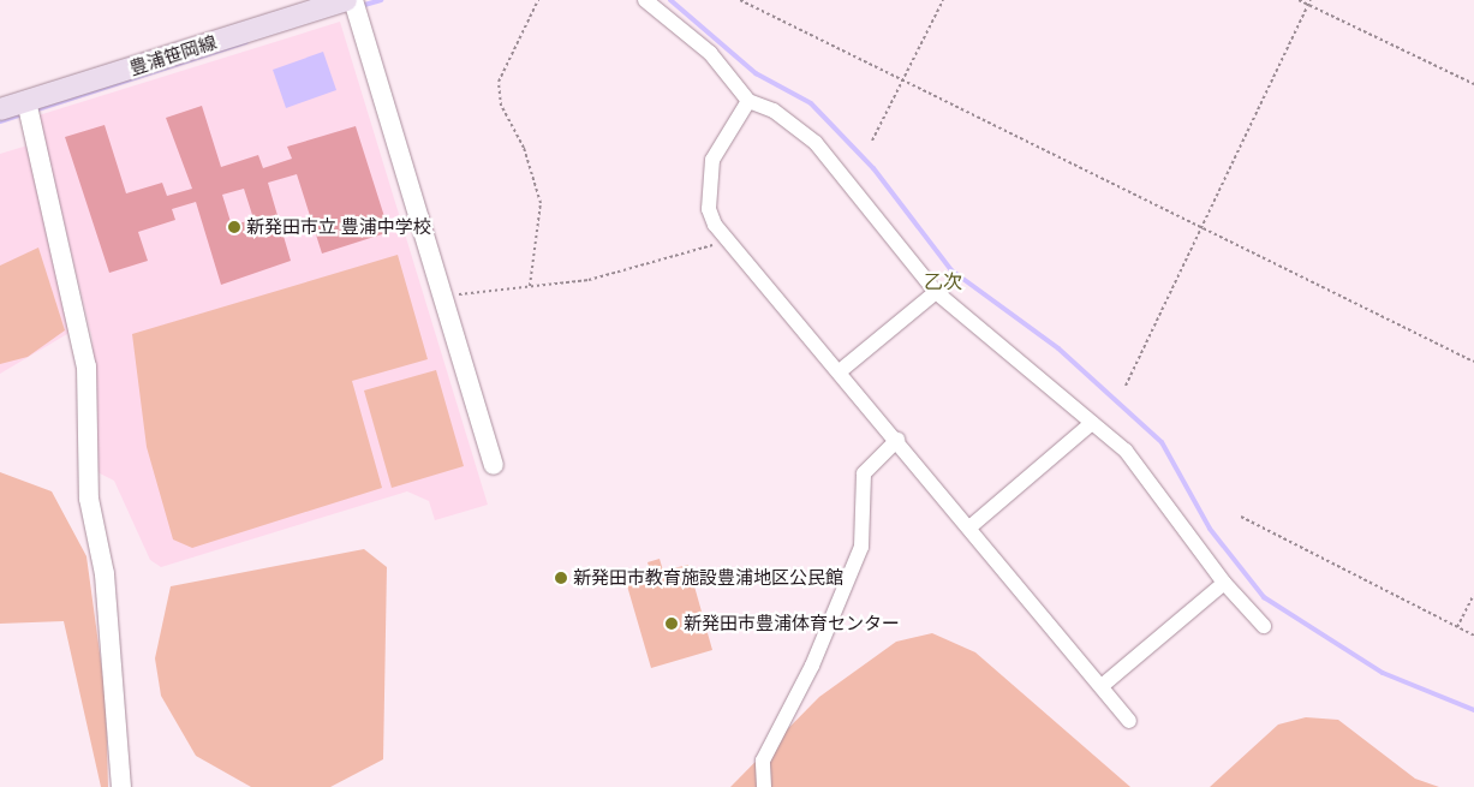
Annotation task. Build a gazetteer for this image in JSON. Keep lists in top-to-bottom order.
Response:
{
  "streets": {
    "main road": ["豊浦笹岡線"]
  },
  "districts": ["乙次"],
  "places": ["新発田市立 豊浦中学校", "新発田市教育施設豊浦地区公民館", "新発田市豊浦体育センター"]
}
